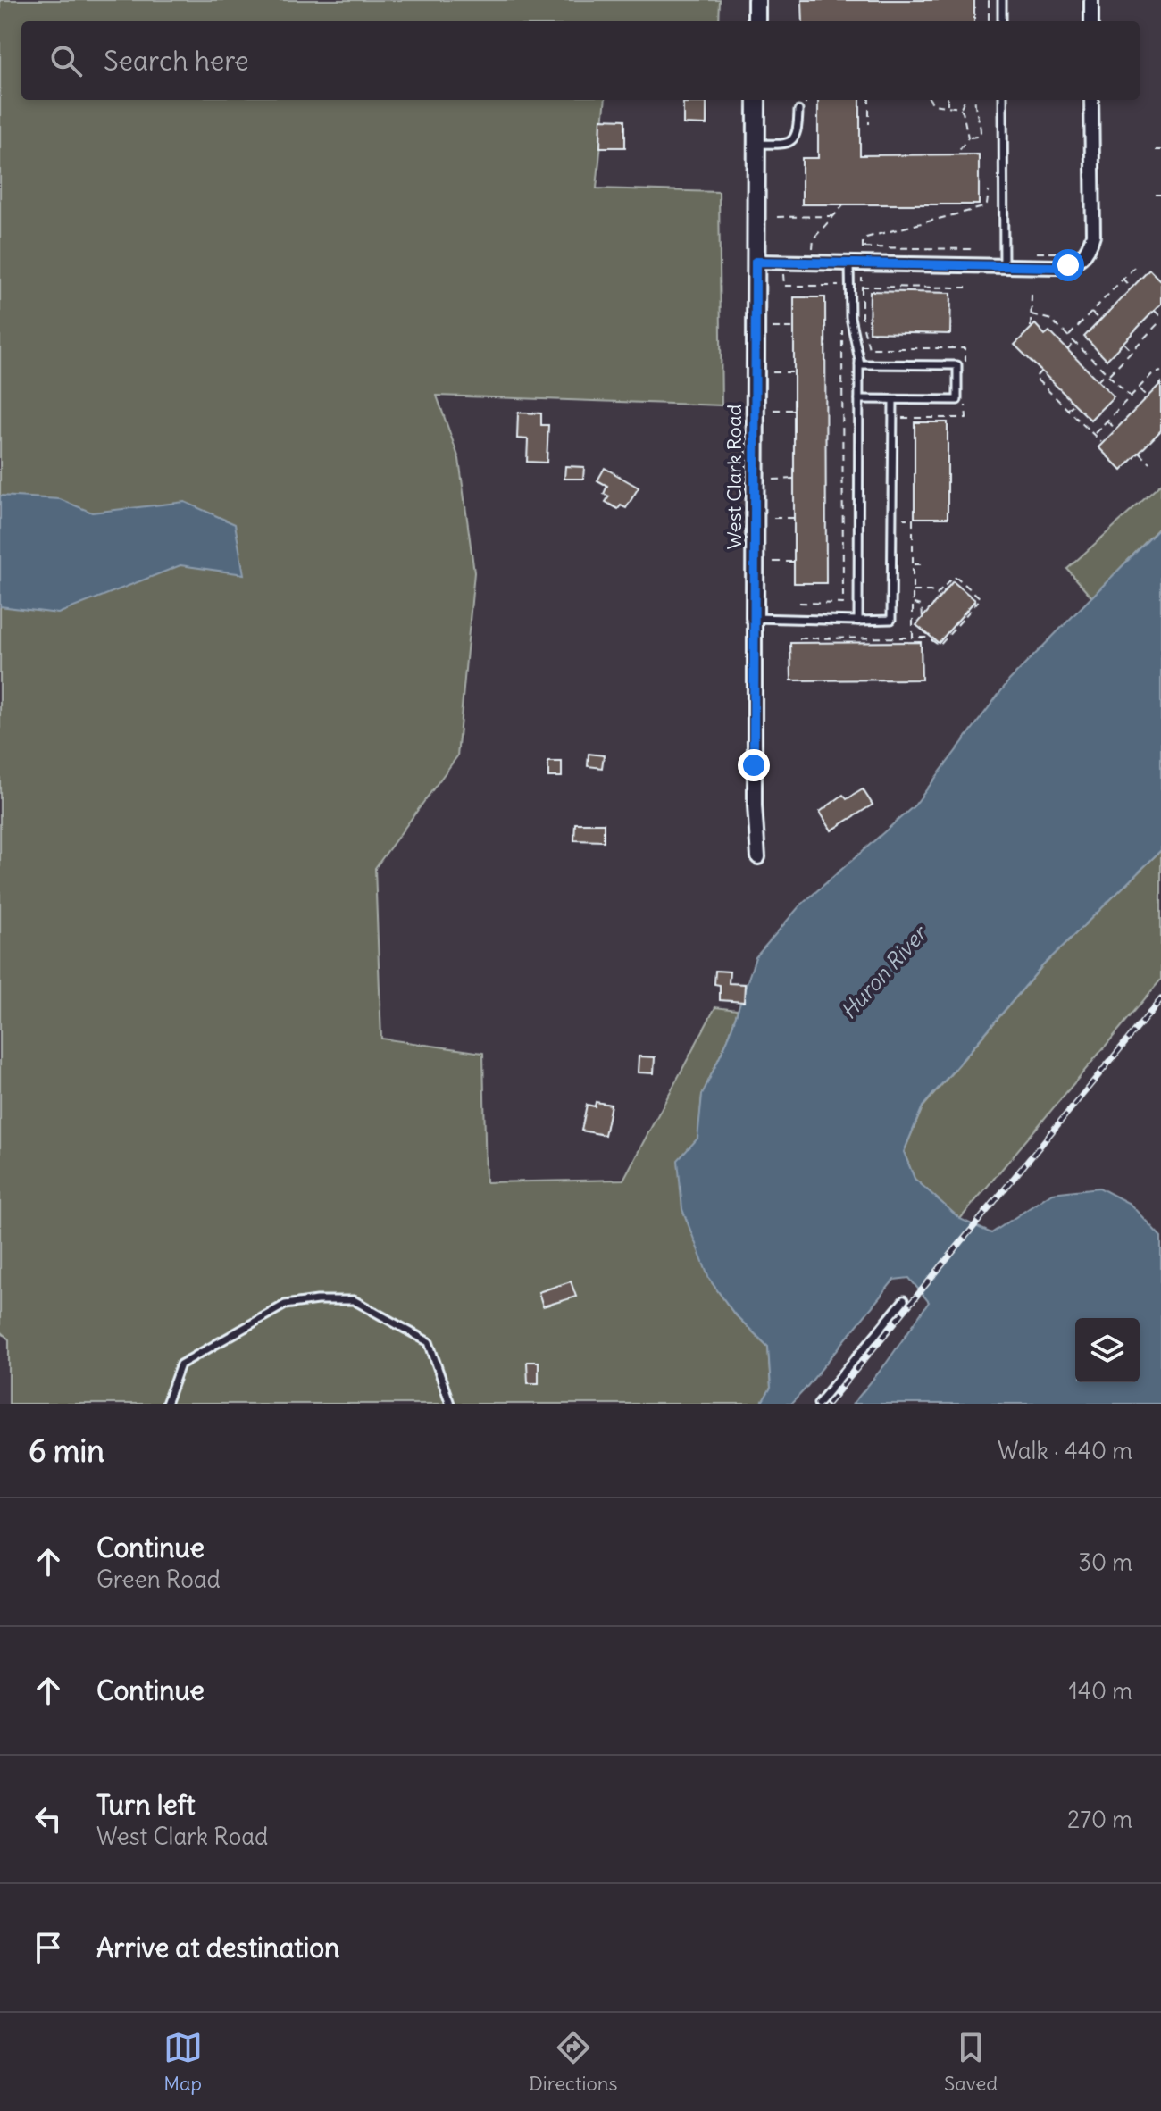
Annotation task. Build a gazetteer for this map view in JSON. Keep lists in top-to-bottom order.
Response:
{
  "streets": {
    "street": ["West Clark Road"]
  },
  "water": ["Huron River"],
  "page": {
    "search": "Search here",
    "heading": ["6 min", "Walk · 440 m"],
    "list": [
      ["Continue", "Green Road", "30 m"],
      ["Continue", "140 m"],
      ["Turn left", "West Clark Road", "270 m"],
      "Arrive at destination"
    ],
    "nav": ["Map", "Directions", "Saved"]
  }
}
